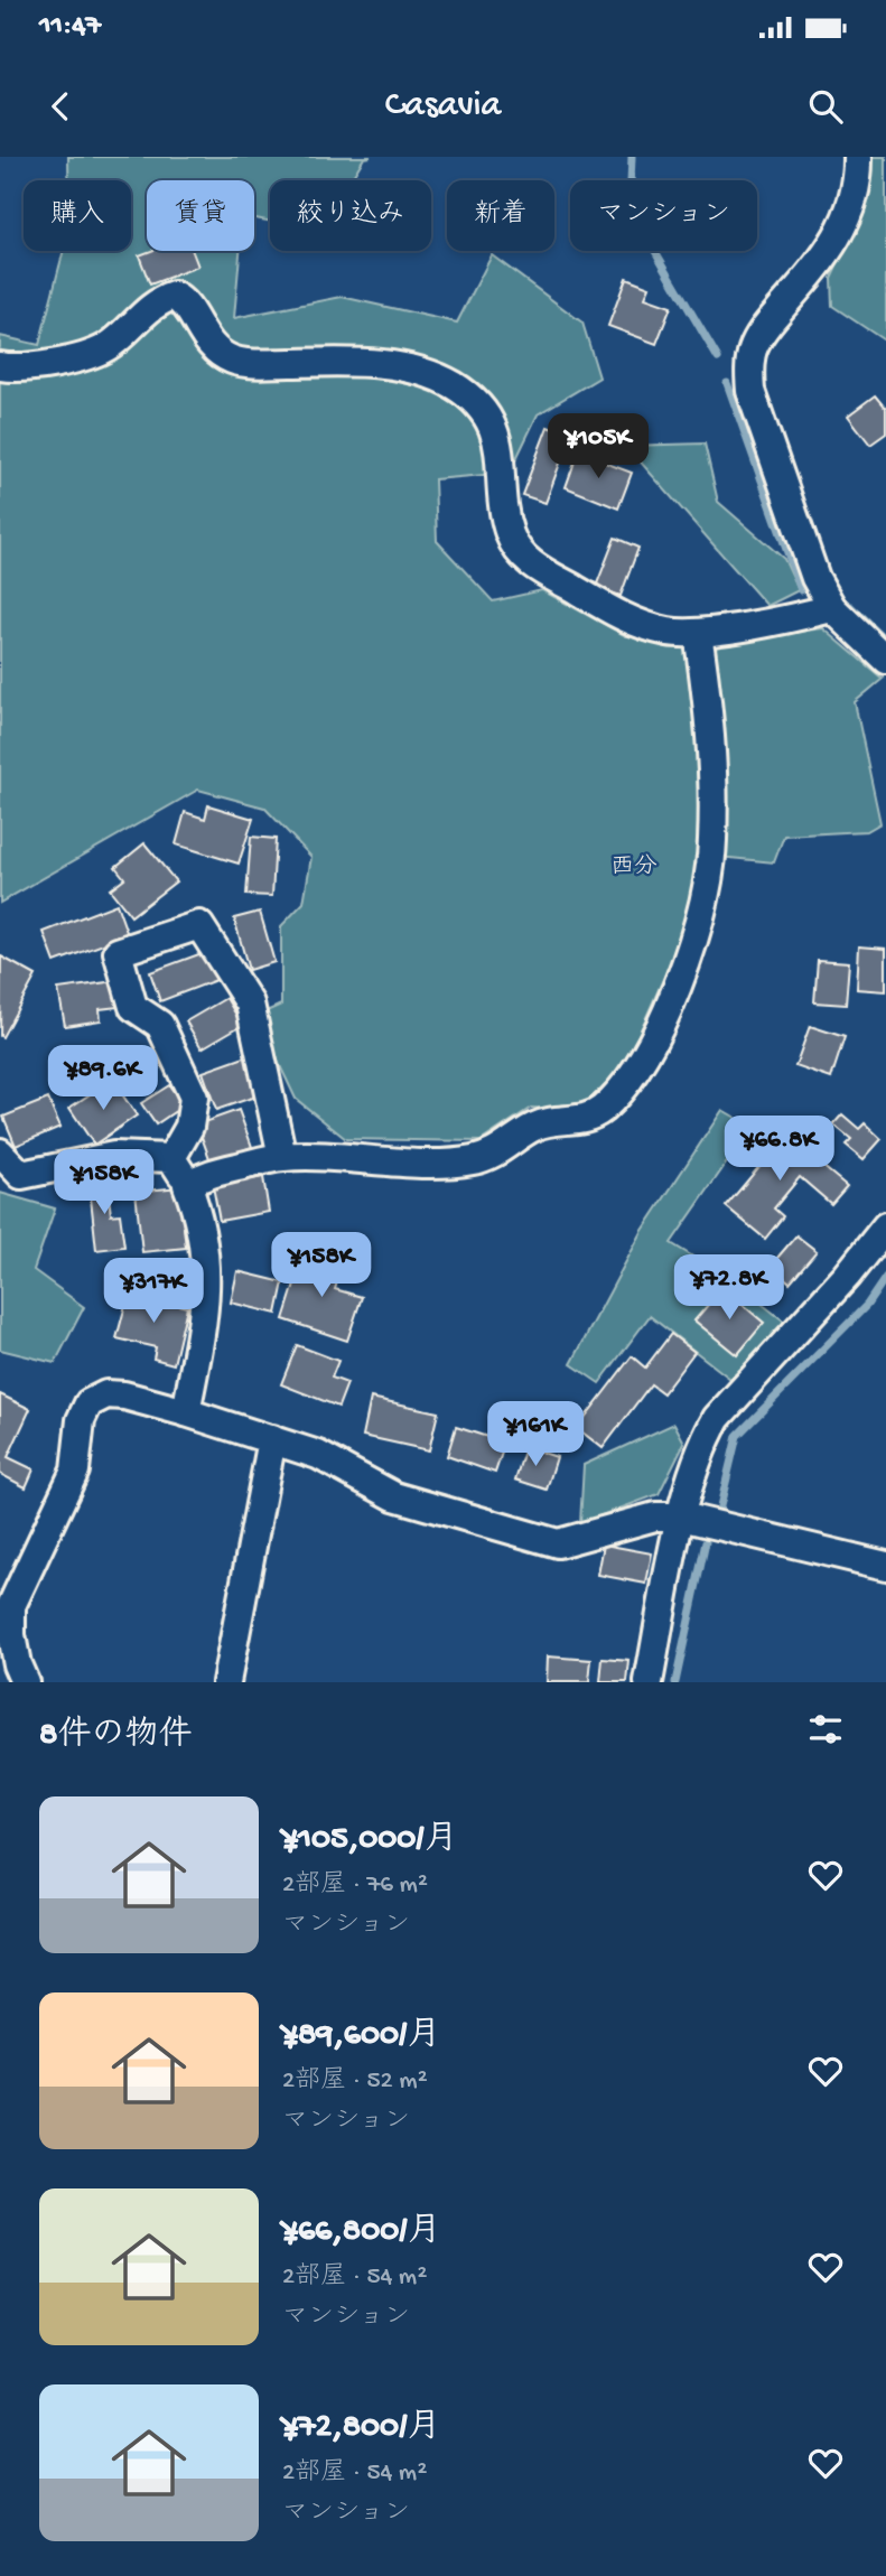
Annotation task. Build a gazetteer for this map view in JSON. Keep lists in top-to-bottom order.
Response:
{
  "districts": ["西分"],
  "page": {
    "status": "11:47",
    "header": "Casavia",
    "chip": [
      "購入",
      "賃貸",
      "絞り込み",
      "新着",
      "マンション"
    ],
    "price": [
      "¥105K",
      "¥89.6K",
      "¥66.8K",
      "¥158K",
      "¥158K",
      "¥72.8K",
      "¥317K",
      "¥161K"
    ],
    "heading": "8件の物件",
    "list": [
      {
        "name": "¥105,000/月",
        "note": "2部屋 · 76 m² · マンション"
      },
      {
        "name": "¥89,600/月",
        "note": "2部屋 · 52 m² · マンション"
      },
      {
        "name": "¥66,800/月",
        "note": "2部屋 · 54 m² · マンション"
      },
      {
        "name": "¥72,800/月",
        "note": "2部屋 · 54 m² · マンション"
      }
    ]
  }
}
